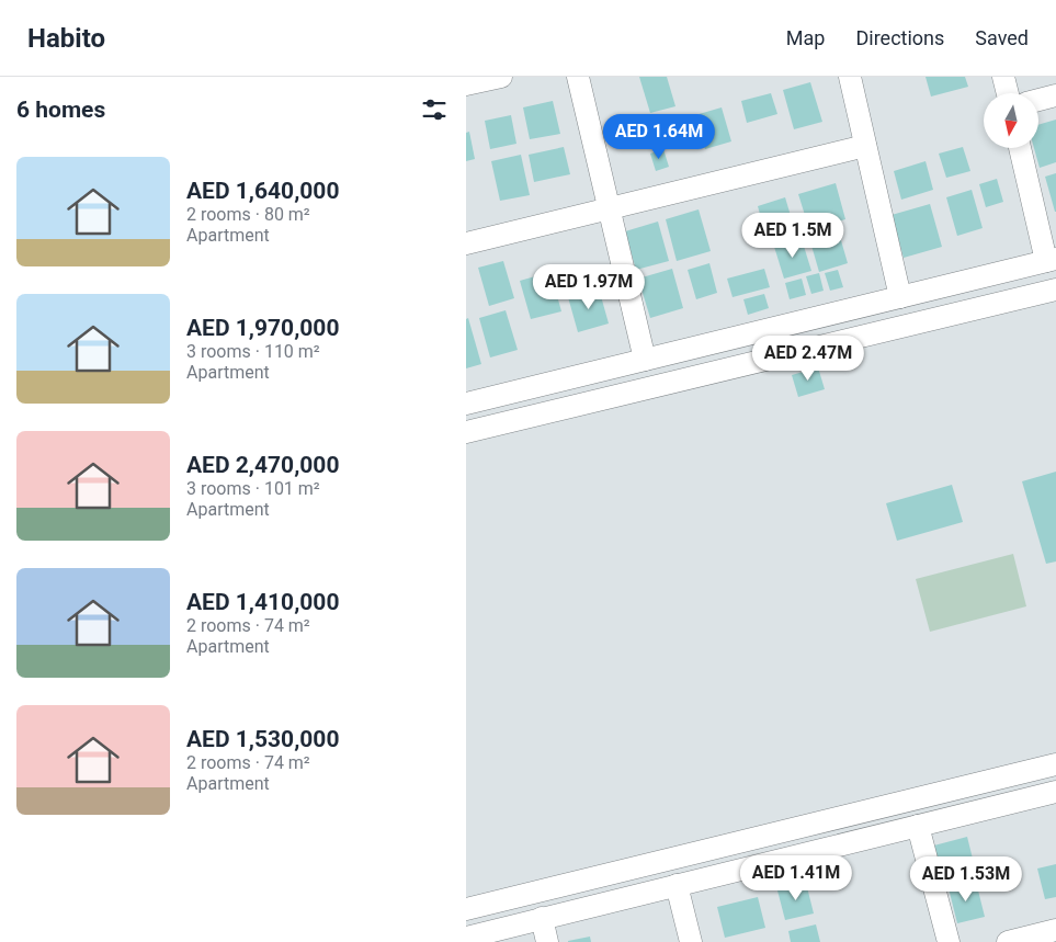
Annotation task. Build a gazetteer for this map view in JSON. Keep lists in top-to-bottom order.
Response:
{
  "north": "bottom",
  "page": {
    "header": "Habito",
    "nav": ["Map", "Directions", "Saved"],
    "heading": "6 homes",
    "price": [
      "AED 1.64M",
      "AED 1.5M",
      "AED 1.97M",
      "AED 2.47M",
      "AED 1.41M",
      "AED 1.53M"
    ],
    "list": [
      {
        "name": "AED 1,640,000",
        "note": "2 rooms · 80 m² · Apartment"
      },
      {
        "name": "AED 1,970,000",
        "note": "3 rooms · 110 m² · Apartment"
      },
      {
        "name": "AED 2,470,000",
        "note": "3 rooms · 101 m² · Apartment"
      },
      {
        "name": "AED 1,410,000",
        "note": "2 rooms · 74 m² · Apartment"
      },
      {
        "name": "AED 1,530,000",
        "note": "2 rooms · 74 m² · Apartment"
      }
    ]
  }
}
